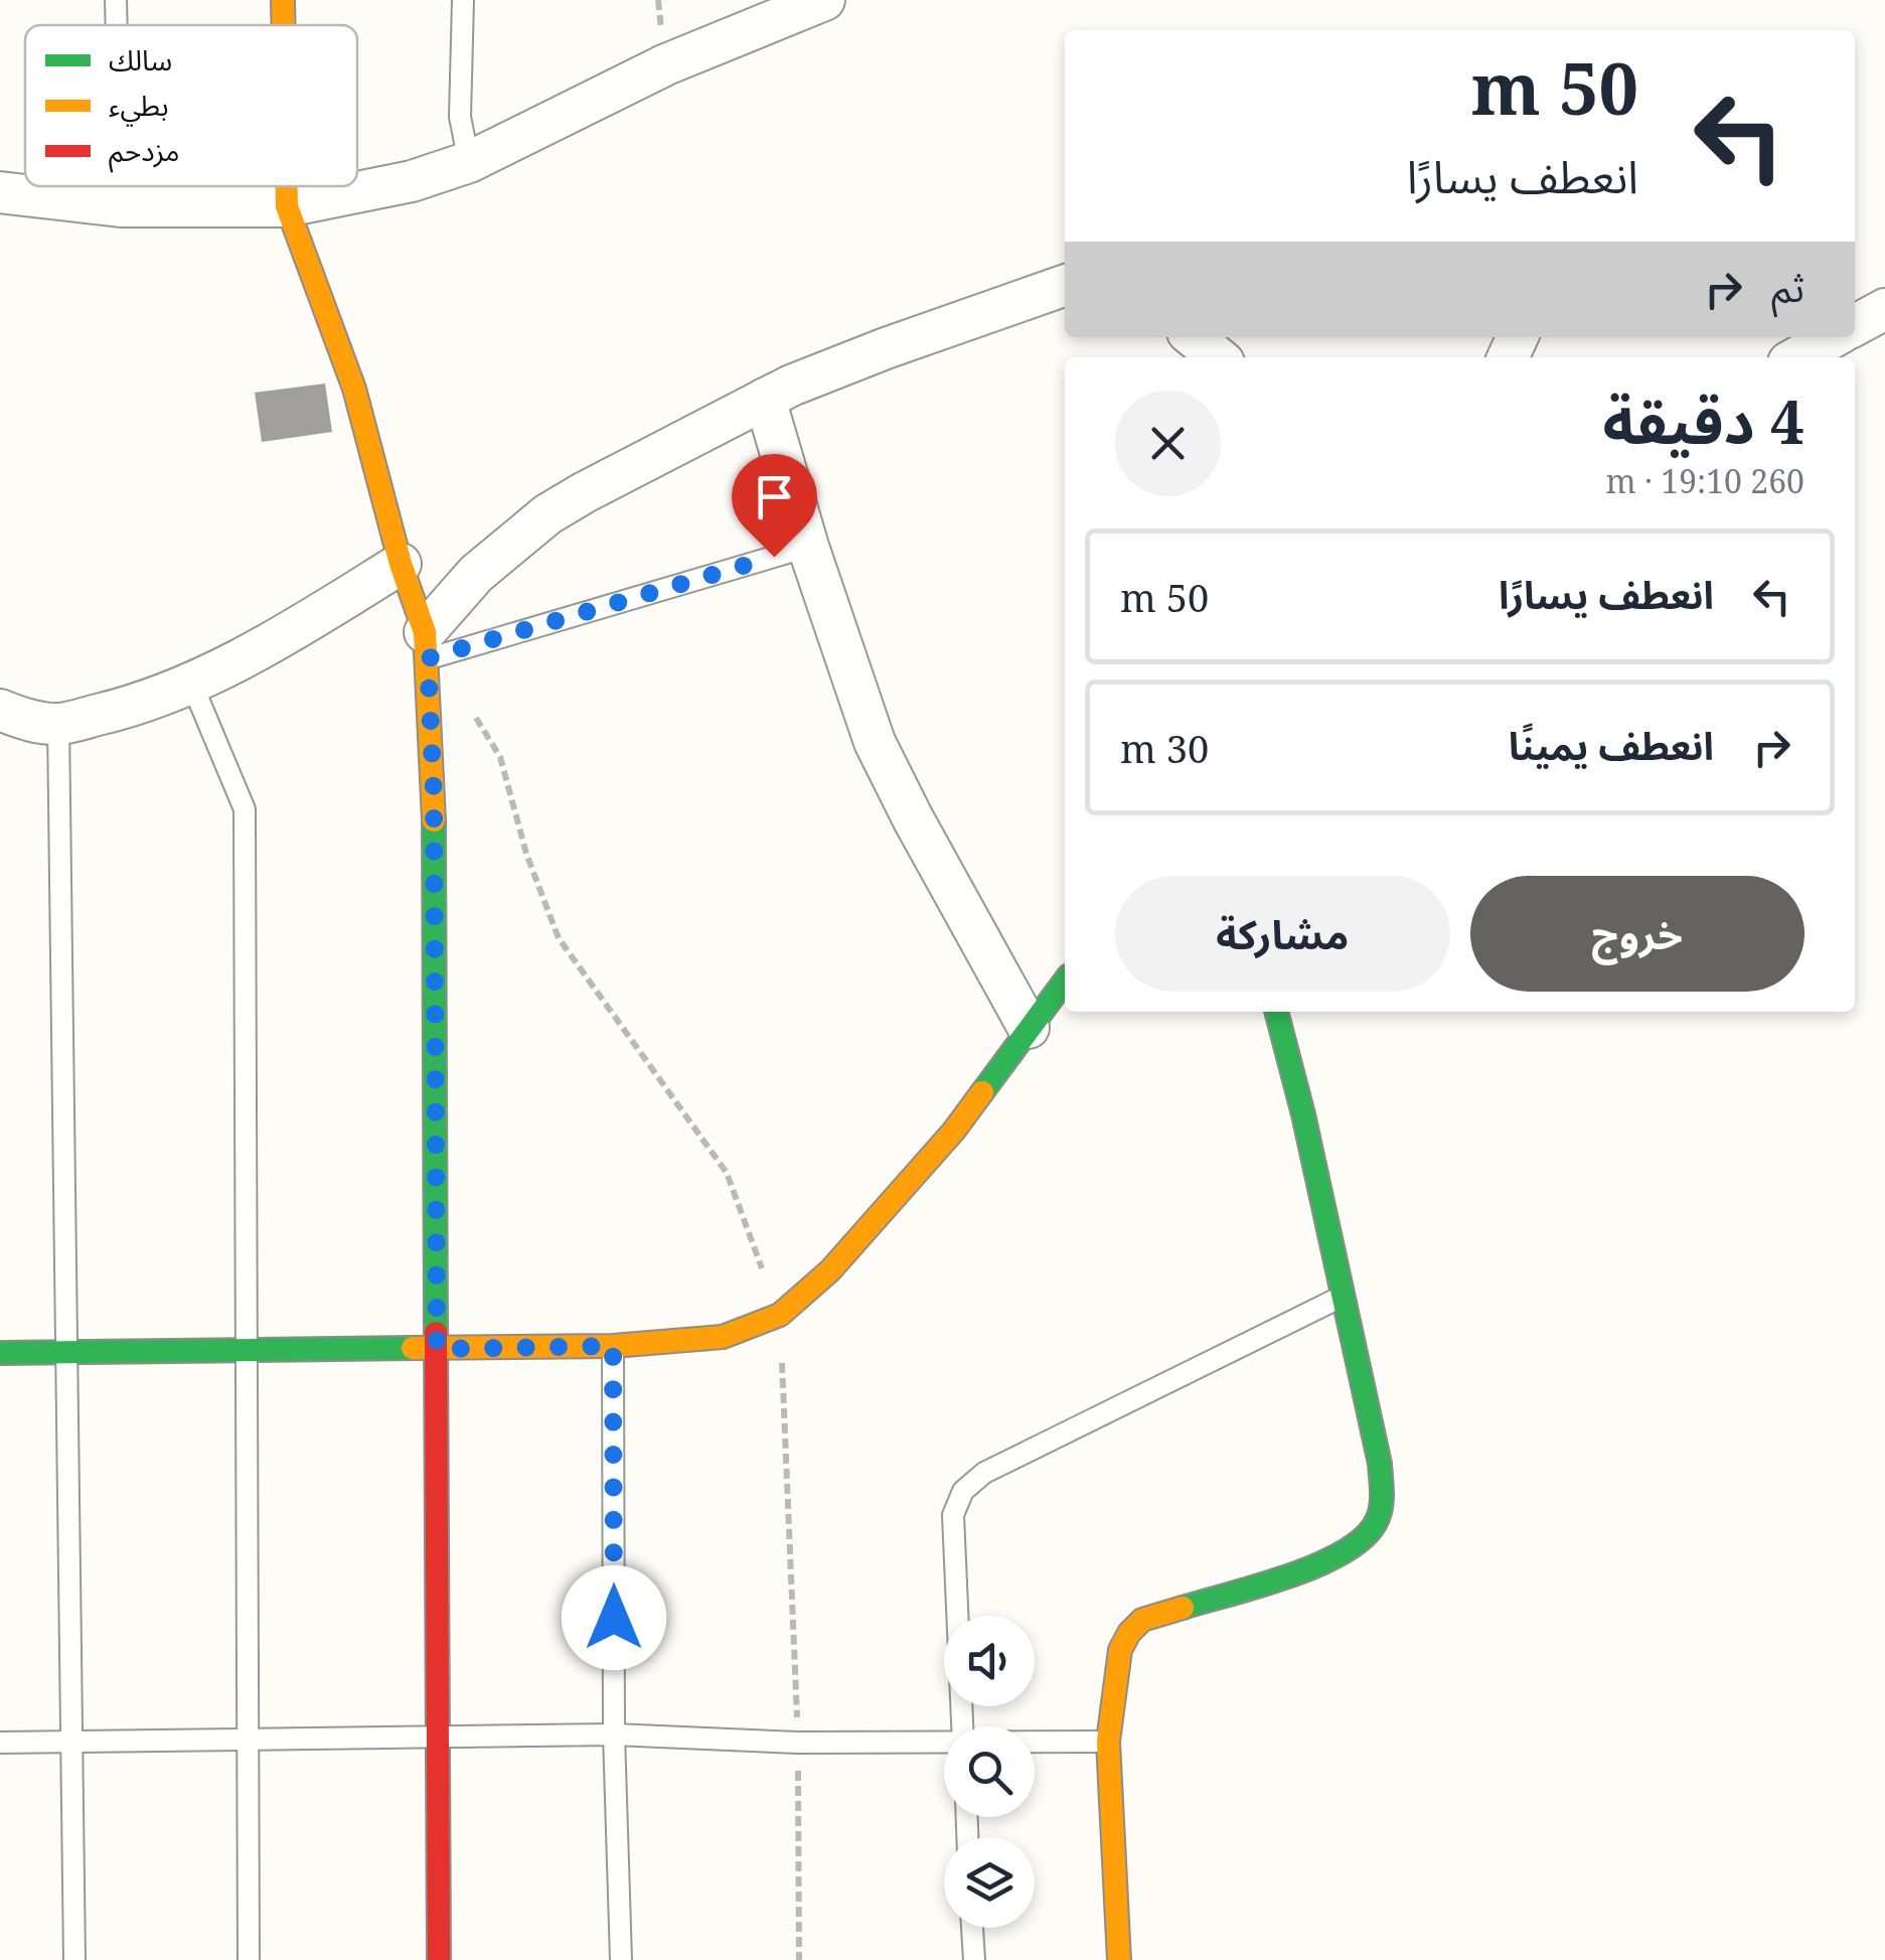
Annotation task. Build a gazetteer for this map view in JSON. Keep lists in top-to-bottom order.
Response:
{
  "legend": ["سالك", "بطيء", "مزدحم"],
  "page": {
    "turn": ["50 m", "انعطف يسارًا"],
    "then": "ثم",
    "heading": ["4 دقيقة", "260 m · 19:10"],
    "list": [
      {
        "name": "انعطف يسارًا",
        "value": "50 m"
      },
      {
        "name": "انعطف يمينًا",
        "value": "30 m"
      }
    ],
    "buttons": ["خروج", "مشاركة"]
  }
}
